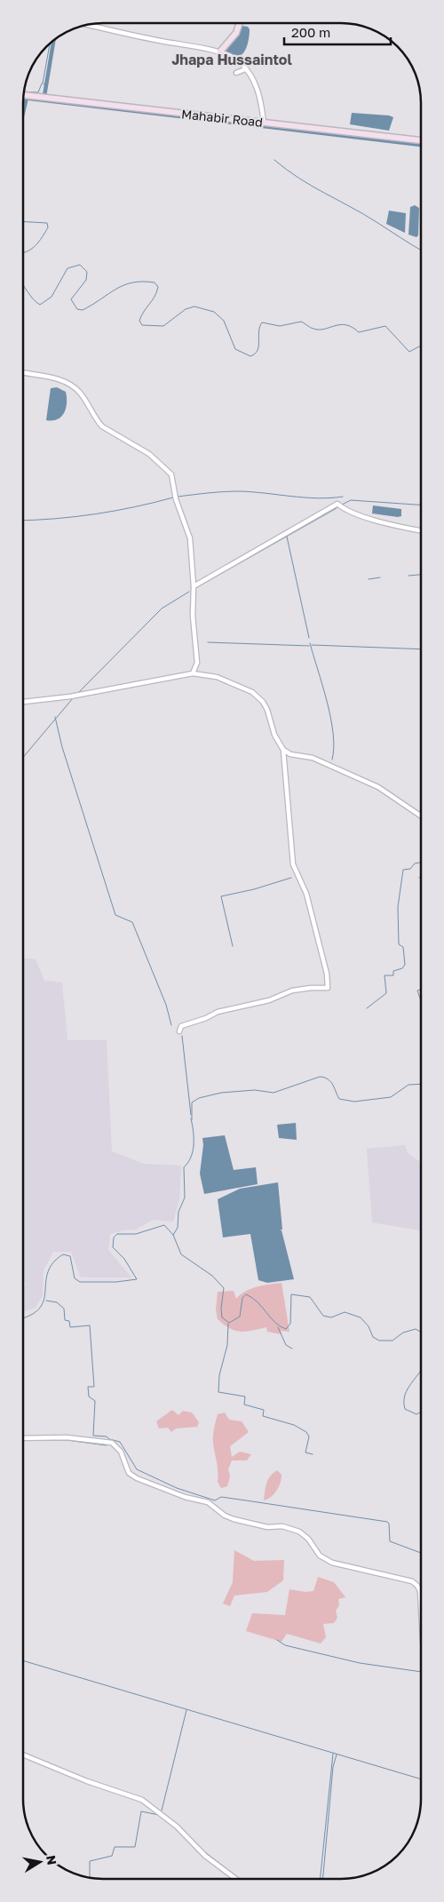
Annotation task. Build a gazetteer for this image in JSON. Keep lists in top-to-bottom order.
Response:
{
  "streets": {
    "street": ["Mahabir Road"]
  },
  "districts": ["Jhapa Hussaintol"],
  "scale_bar": "200 m",
  "north": "right"
}
